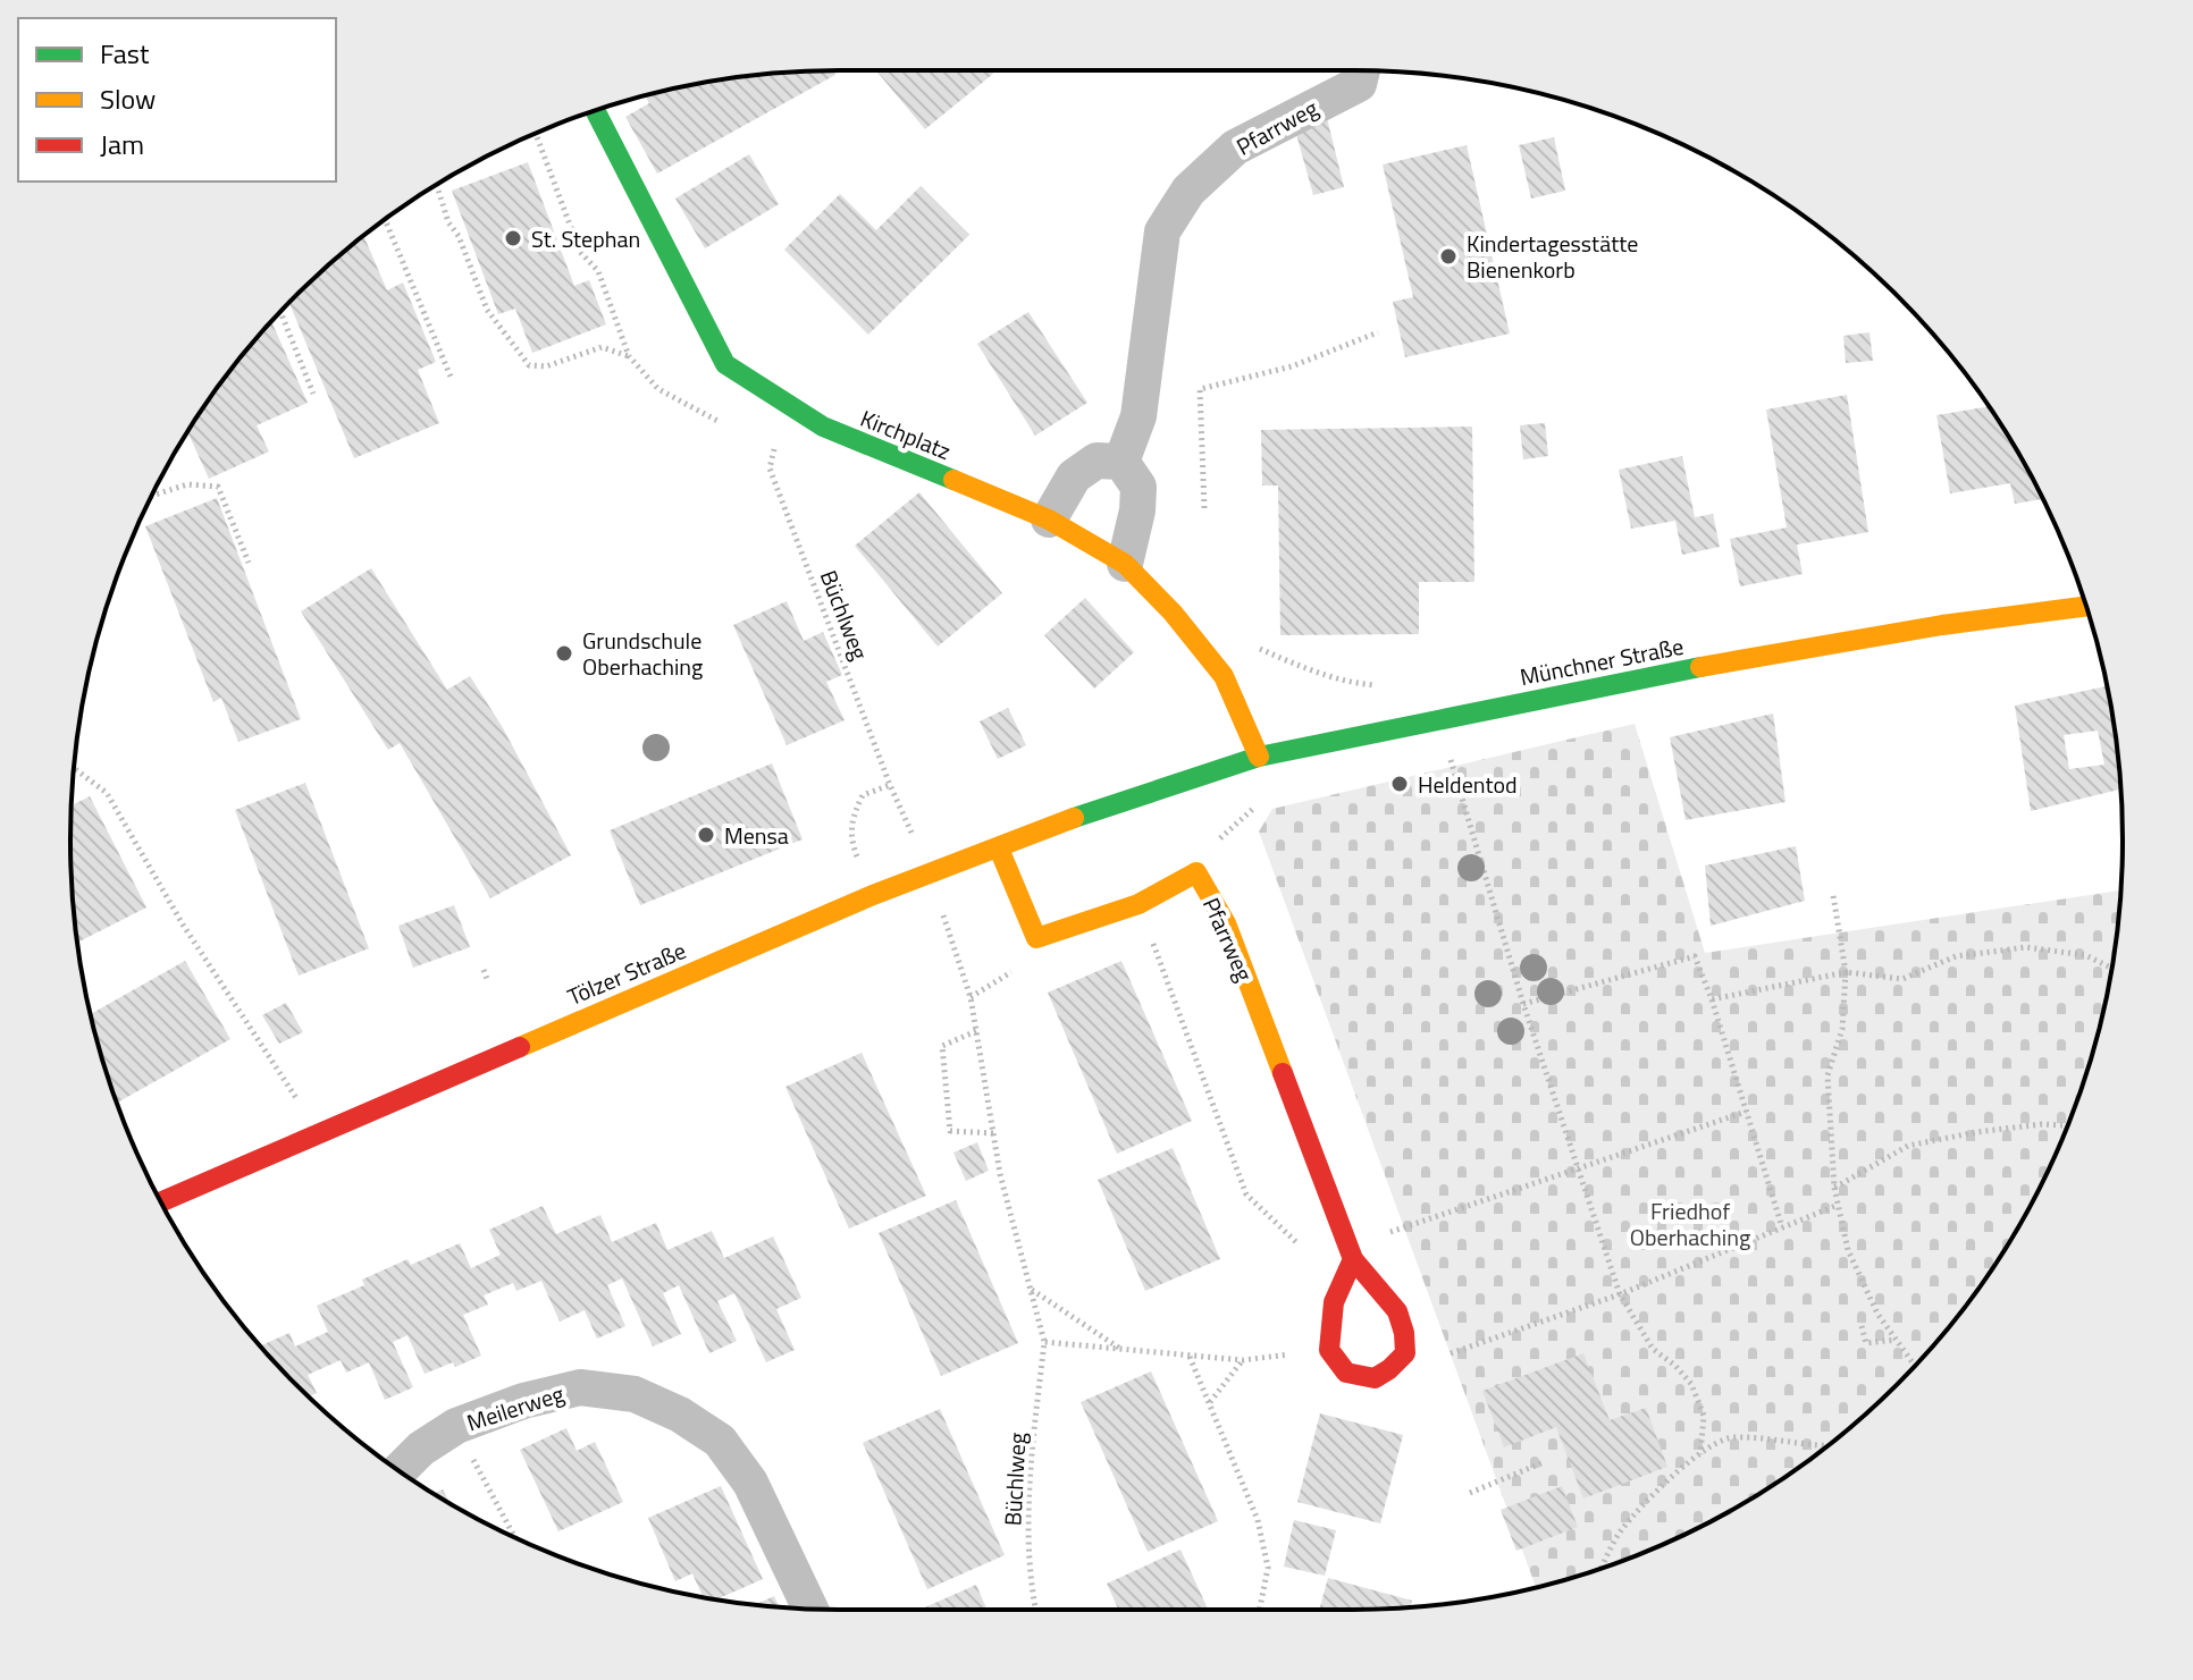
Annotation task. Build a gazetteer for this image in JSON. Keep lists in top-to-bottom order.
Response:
{
  "streets": {
    "main road": [
      "Pfarrweg",
      "Kirchplatz",
      "Münchner Straße",
      "Tölzer Straße"
    ],
    "street": ["Meilerweg"],
    "path": ["Büchlweg"]
  },
  "crossings": [
    ["Pfarrweg", "Tölzer Straße"],
    ["Kirchplatz", "Büchlweg"],
    ["Kirchplatz", "Münchner Straße"],
    ["Münchner Straße", "Tölzer Straße"]
  ],
  "parks": ["Friedhof Oberhaching"],
  "places": [
    "St. Stephan",
    "Kindertagesstätte Bienenkorb",
    "Grundschule Oberhaching",
    "Heldentod",
    "Mensa"
  ],
  "legend": ["Fast", "Slow", "Jam"]
}
